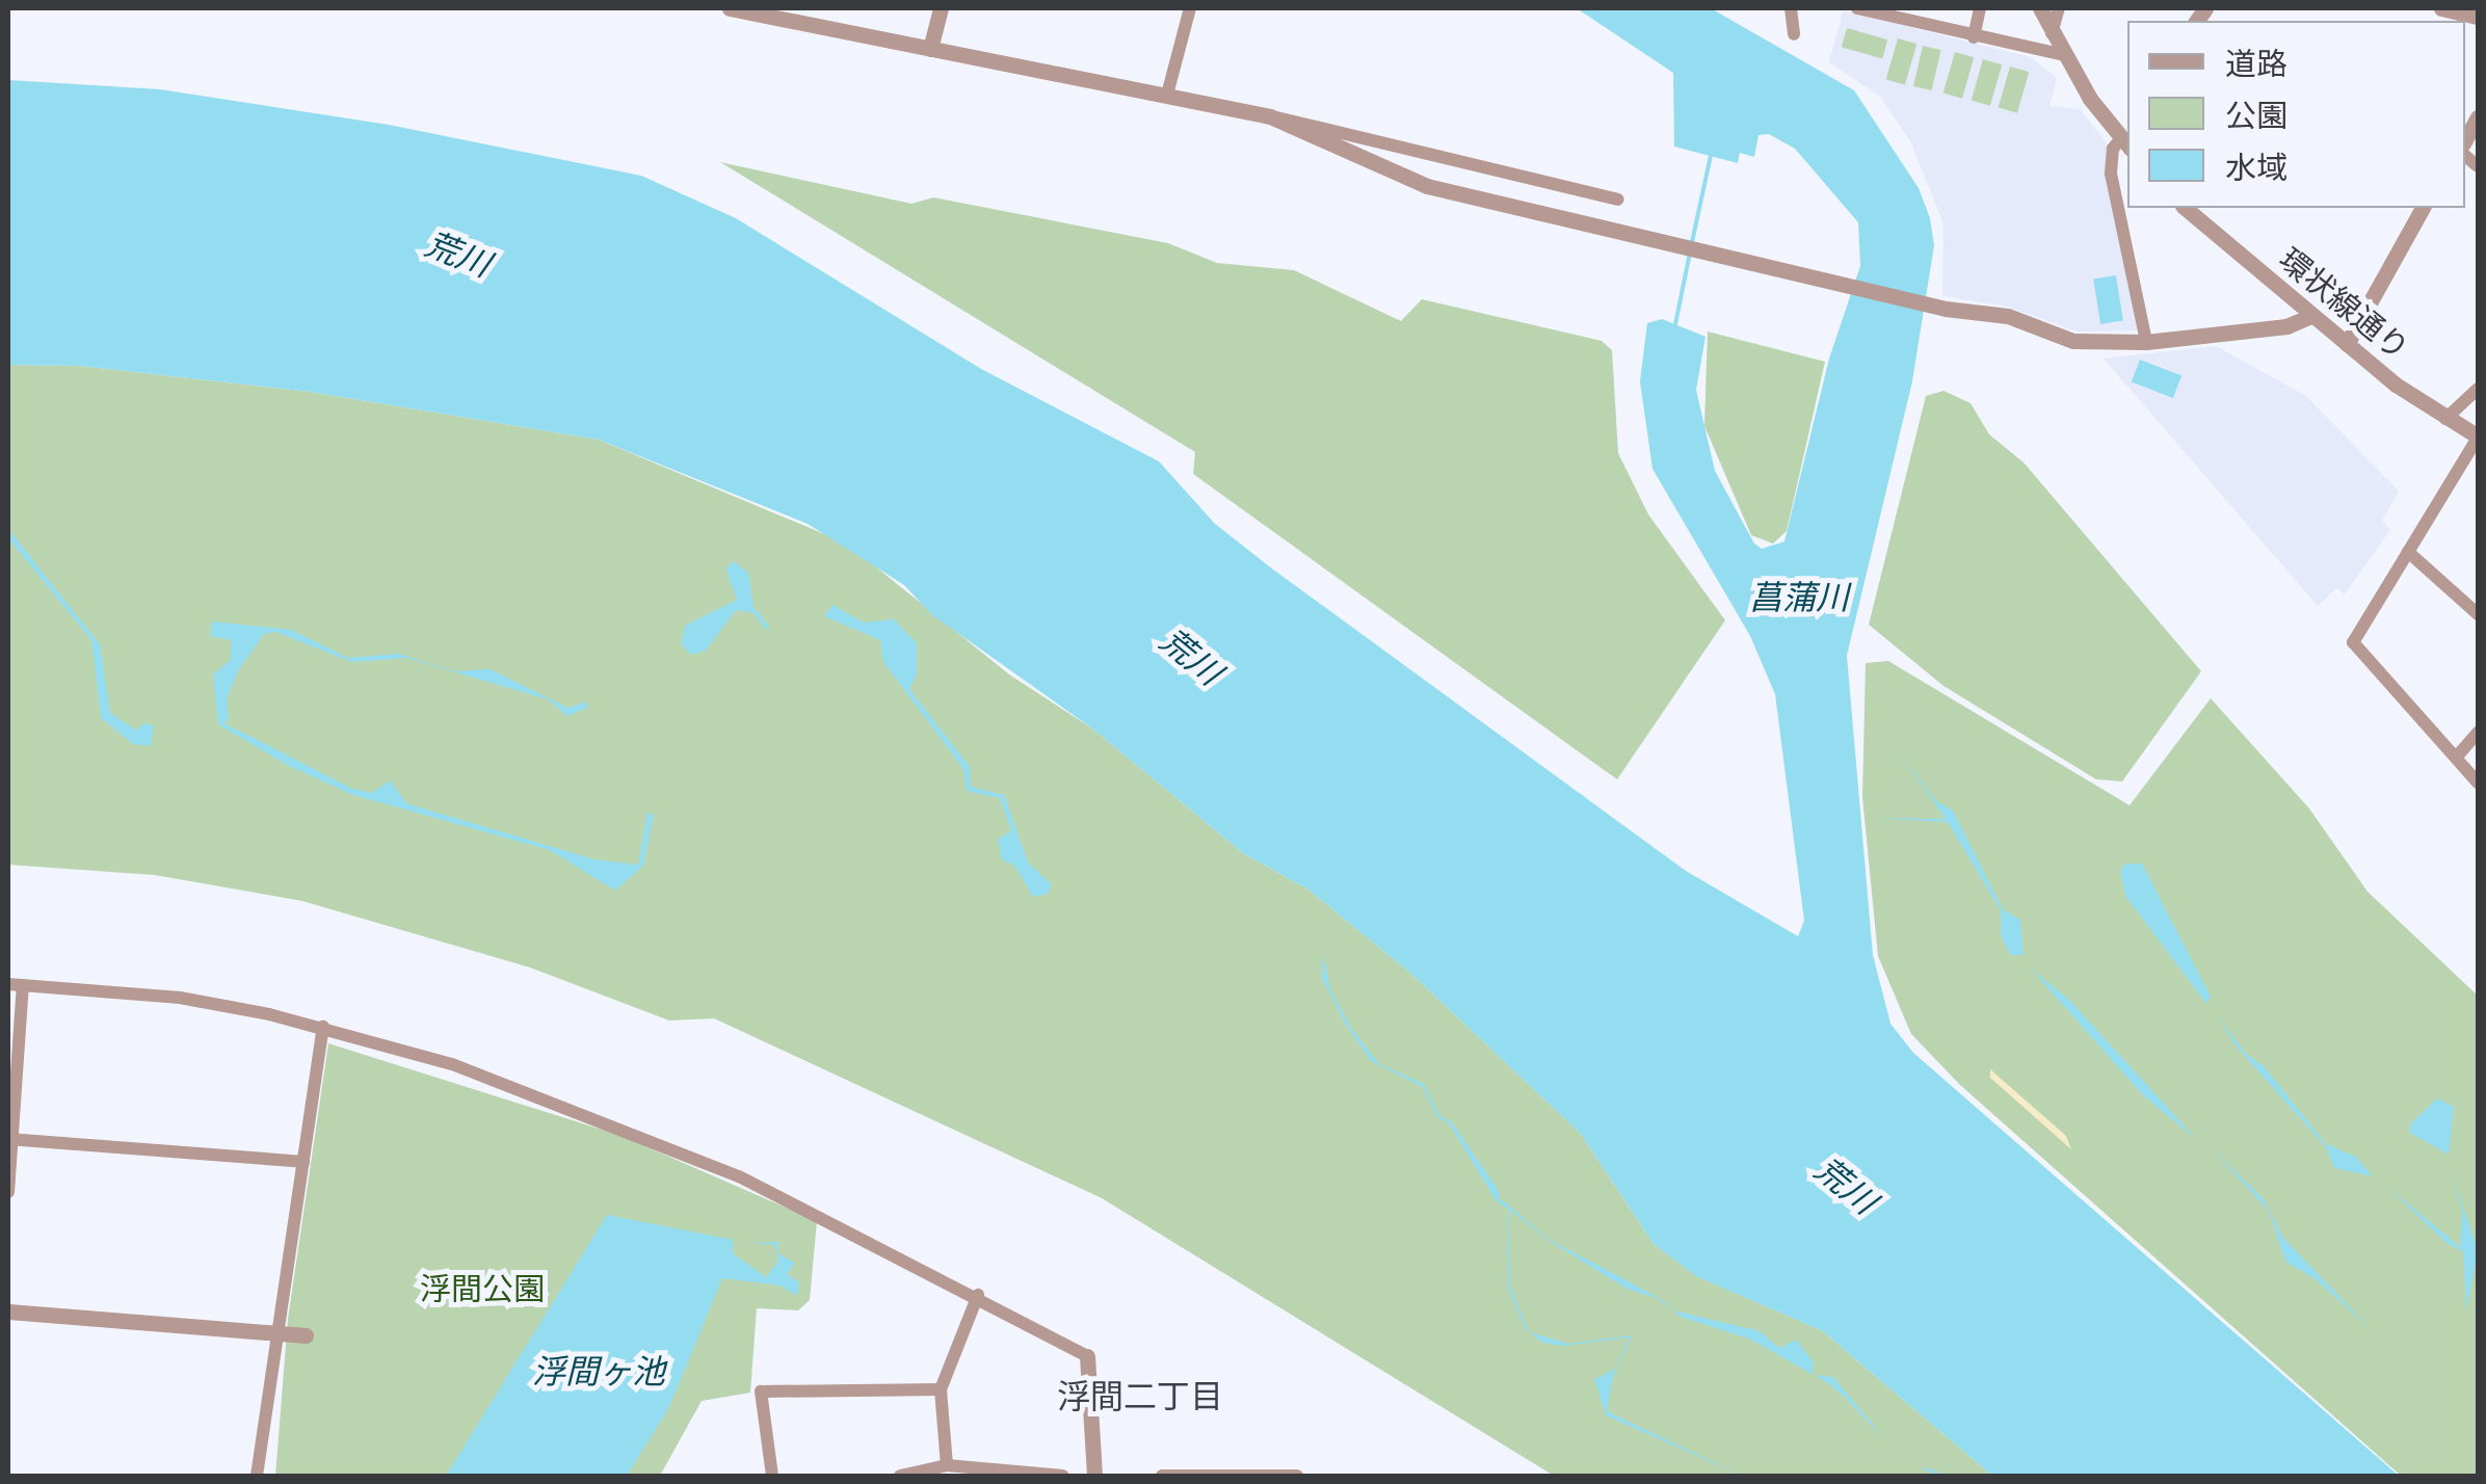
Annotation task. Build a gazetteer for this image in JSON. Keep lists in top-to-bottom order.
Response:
{
  "streets": {
    "street": ["環状線通り"]
  },
  "districts": ["浮間二丁目"],
  "water": ["荒川", "菖蒲川", "浮間ヶ池"],
  "parks": ["浮間公園"],
  "legend": ["道路", "公園", "水域"]
}
